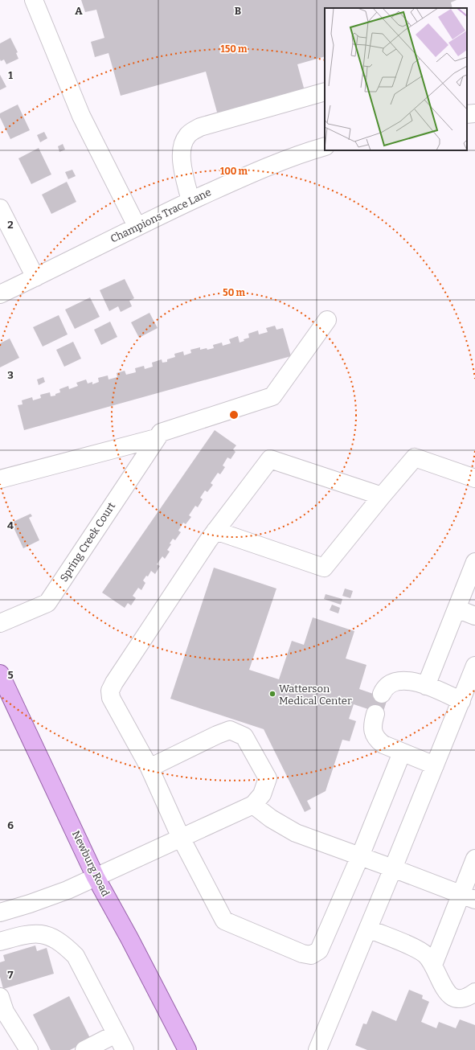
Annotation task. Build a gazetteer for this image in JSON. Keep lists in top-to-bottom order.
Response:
{
  "streets": {
    "main road": ["Newburg Road"],
    "street": ["Champions Trace Lane", "Spring Creek Court"]
  },
  "places": ["Watterson Medical Center"],
  "grid": {
    "columns": ["A", "B"],
    "rows": [
      "1",
      "2",
      "3",
      "4",
      "5",
      "6",
      "7"
    ]
  },
  "rings": ["150 m", "100 m", "50 m"]
}
